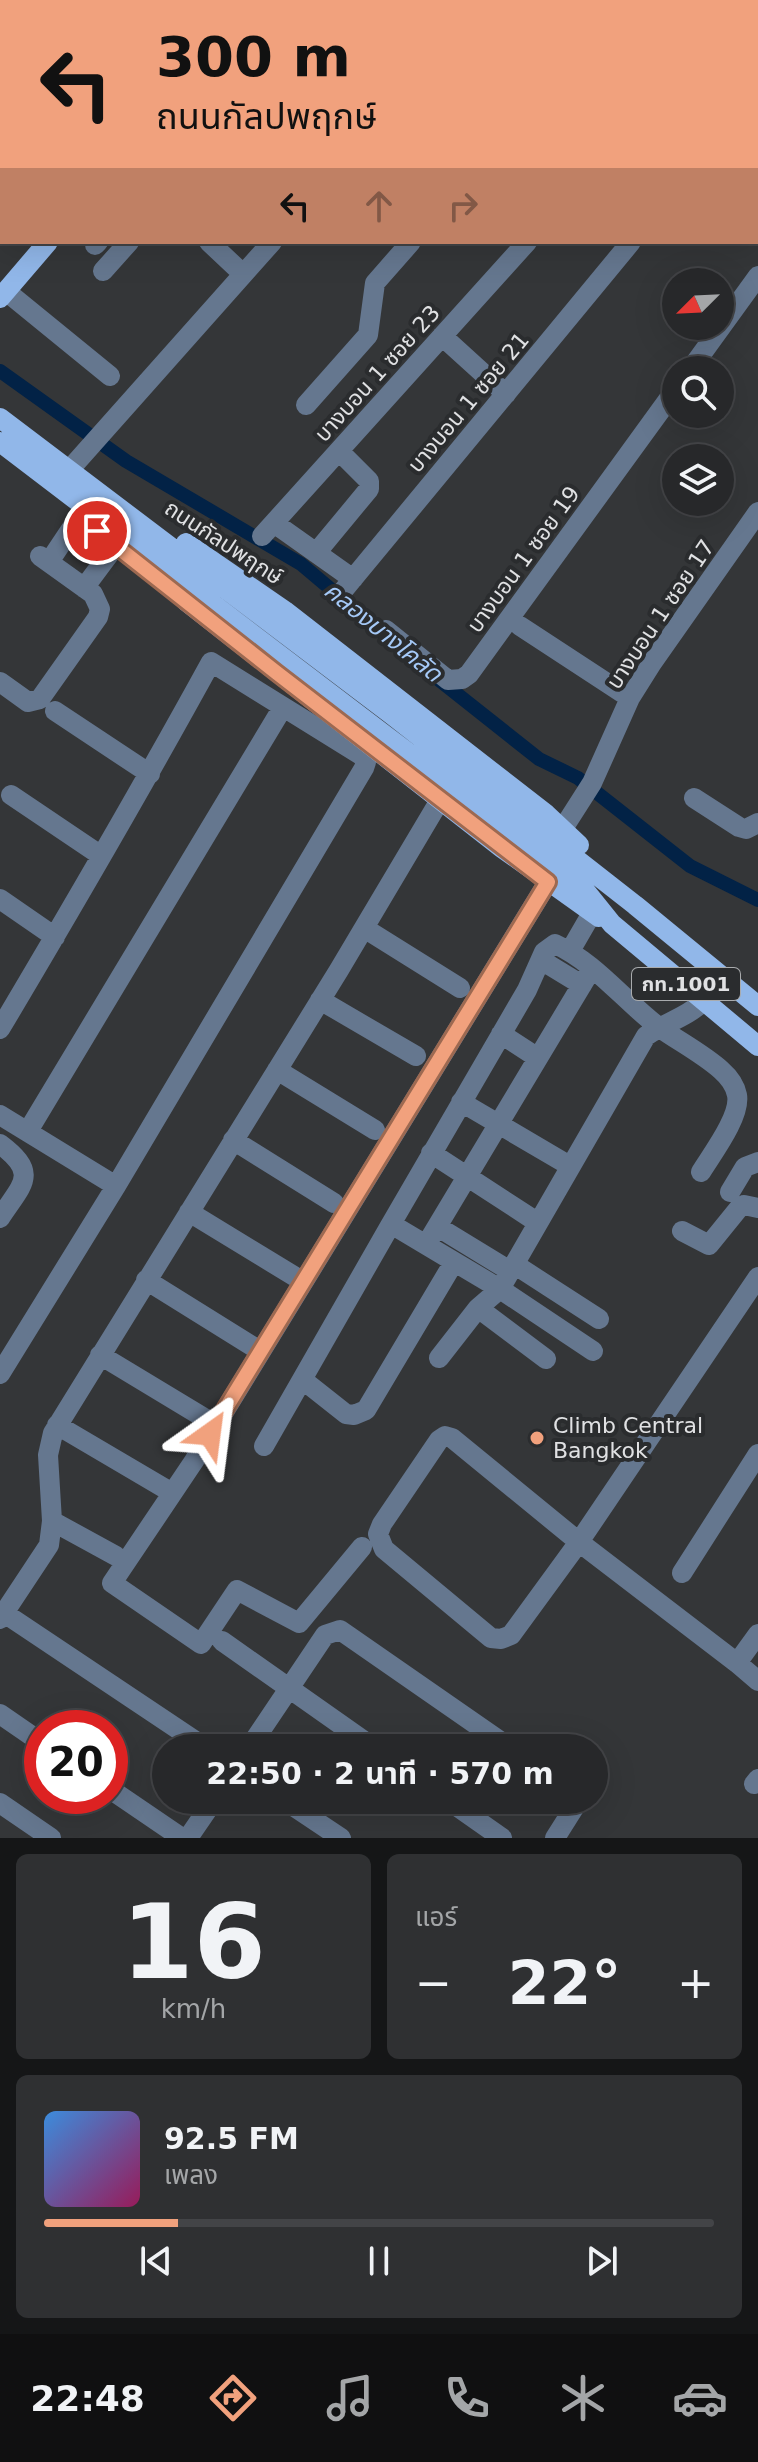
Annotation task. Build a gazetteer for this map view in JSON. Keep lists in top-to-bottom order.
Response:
{
  "streets": {
    "main road": ["ถนนกัลปพฤกษ์", "กท.1001"],
    "street": [
      "บางบอน 1 ซอย 23",
      "บางบอน 1 ซอย 21",
      "บางบอน 1 ซอย 19",
      "บางบอน 1 ซอย 17"
    ]
  },
  "crossings": [
    ["บางบอน 1 ซอย 23", "บางบอน 1 ซอย 21"],
    ["ถนนกัลปพฤกษ์", "บางบอน 1 ซอย 17"]
  ],
  "water": ["คลองบางโคลัด"],
  "places": ["Climb Central Bangkok"],
  "north": "bottom left",
  "page": {
    "turn": ["300 m", "ถนนกัลปพฤกษ์"],
    "limit": "20",
    "trip": "22:50 · 2 นาที · 570 m",
    "tile": [
      ["16", "km/h"],
      "แอร์"
    ],
    "heat": ["−", "22°", "+"],
    "song": ["92.5 FM", "เพลง"],
    "tabs": "22:48"
  }
}
